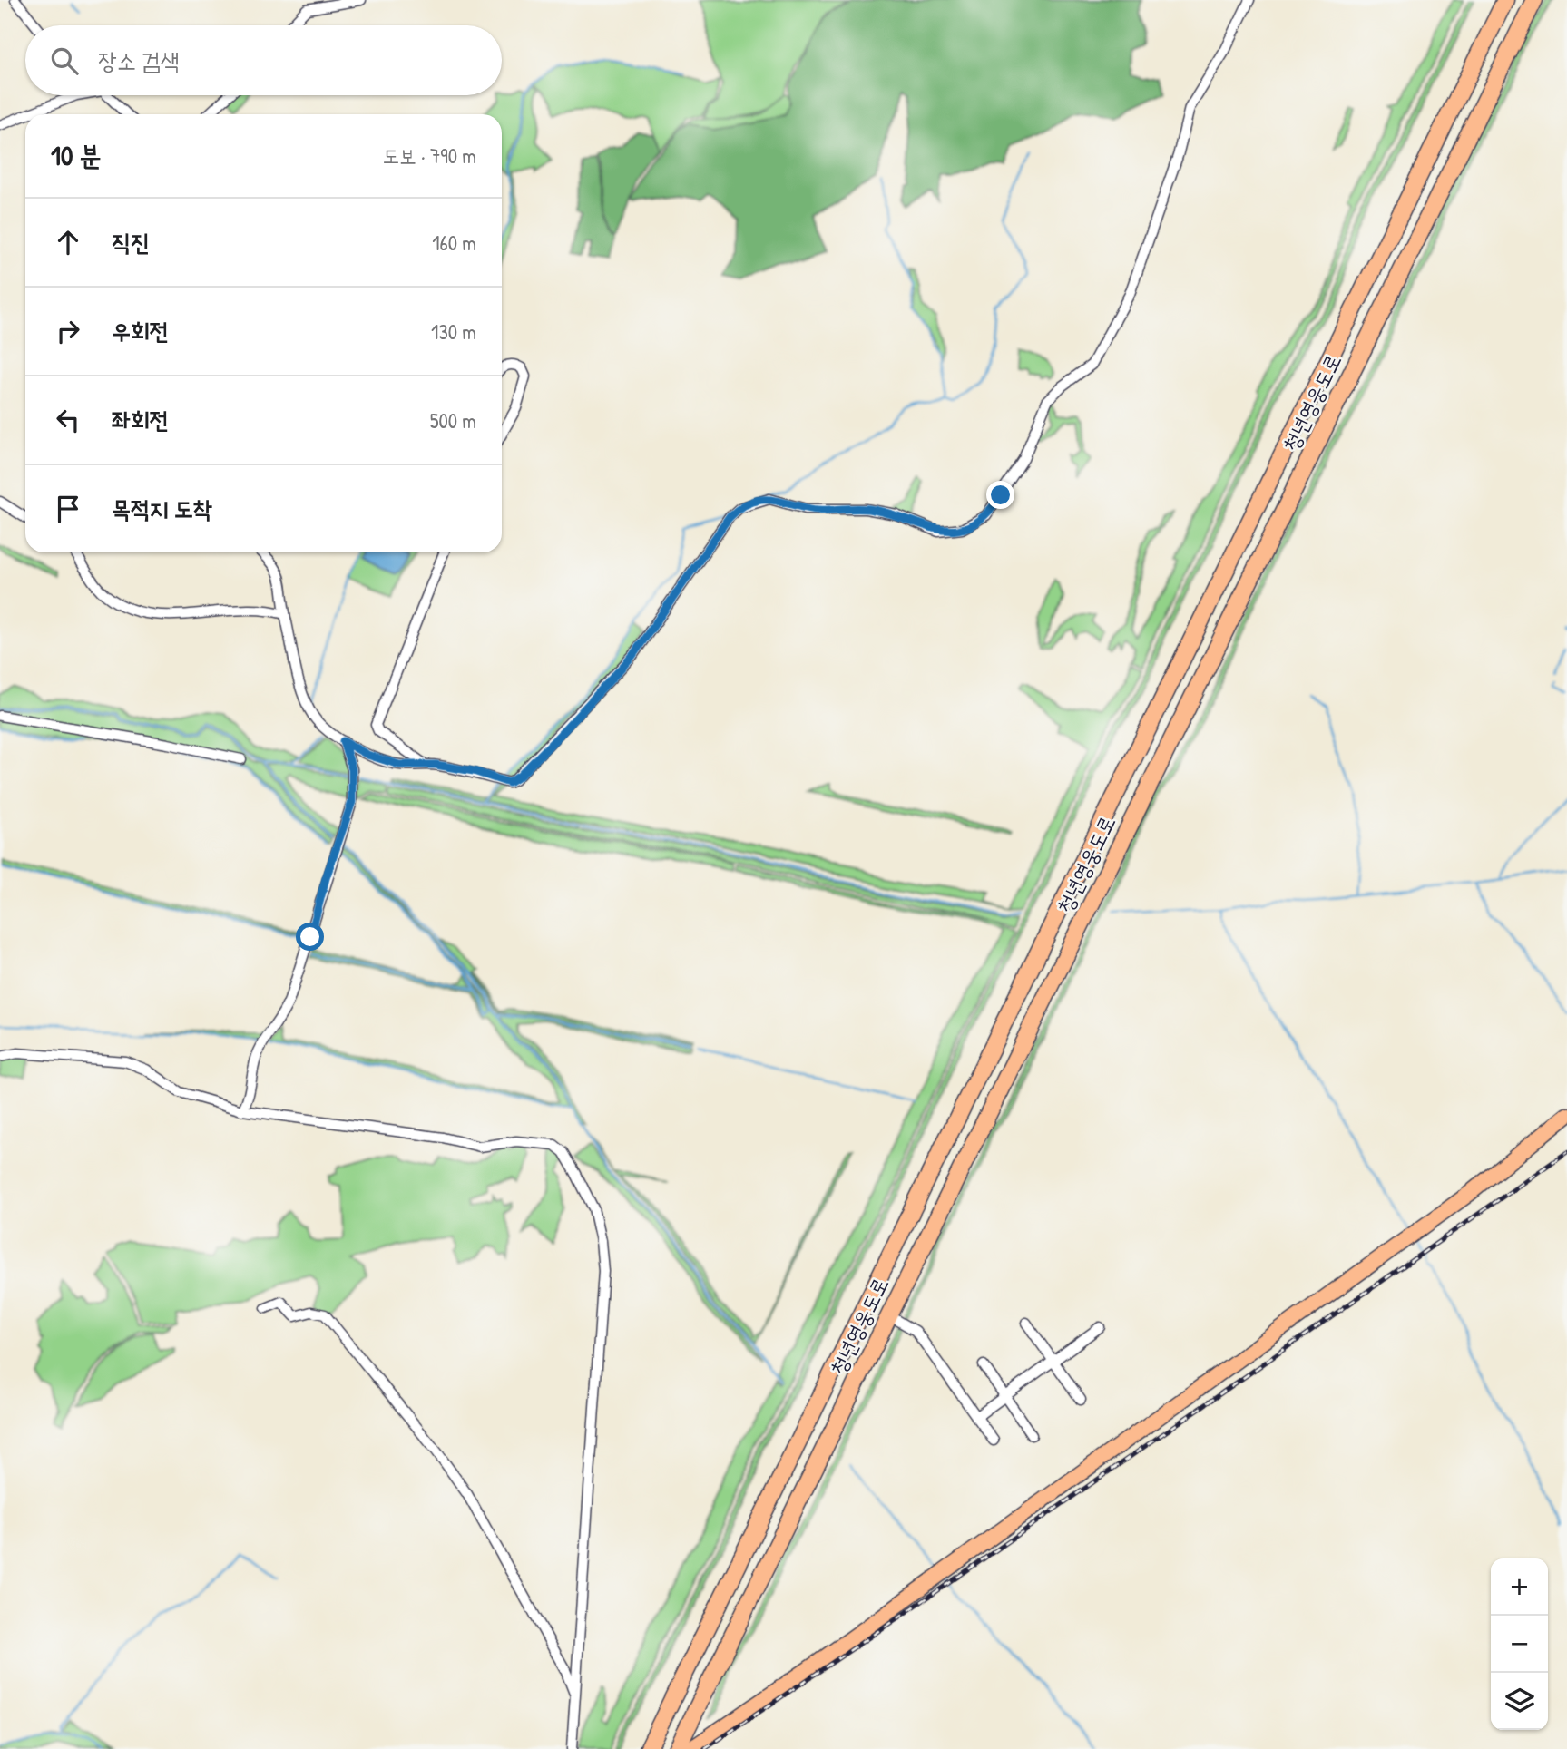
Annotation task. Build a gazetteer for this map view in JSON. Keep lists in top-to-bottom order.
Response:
{
  "streets": {
    "highway": ["청년영웅도로"]
  },
  "page": {
    "search": "장소 검색",
    "heading": ["10 분", "도보 · 790 m"],
    "list": [
      ["직진", "160 m"],
      ["우회전", "130 m"],
      ["좌회전", "500 m"],
      "목적지 도착"
    ],
    "map_buttons": ["+", "−"]
  }
}
